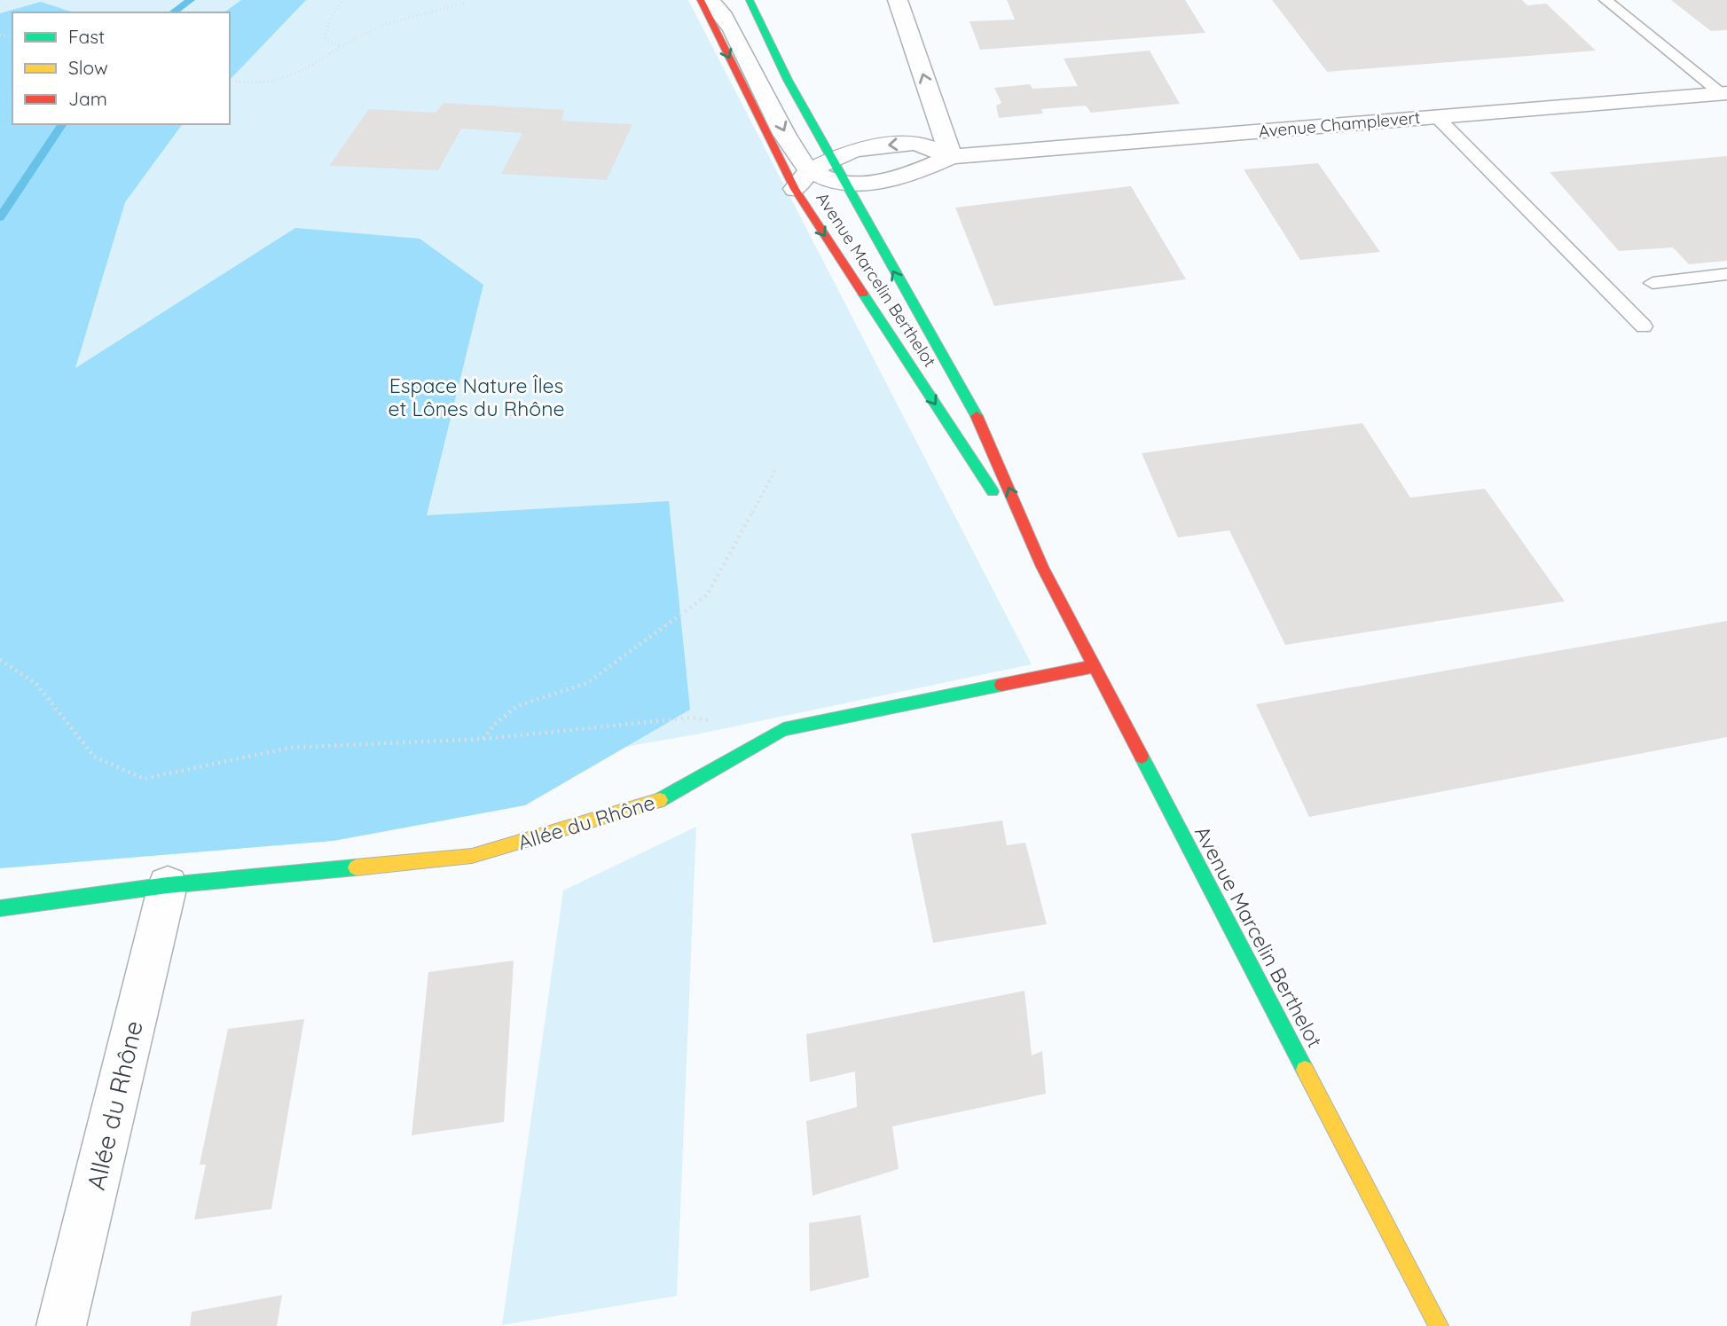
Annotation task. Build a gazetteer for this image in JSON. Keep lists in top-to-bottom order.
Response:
{
  "streets": {
    "street": ["Avenue Champlevert", "Avenue Marcelin Berthelot", "Allée du Rhône"]
  },
  "crossings": [
    ["Avenue Marcelin Berthelot", "Allée du Rhône"]
  ],
  "parks": ["Espace Nature Îles et Lônes du Rhône"],
  "legend": ["Fast", "Slow", "Jam"]
}
